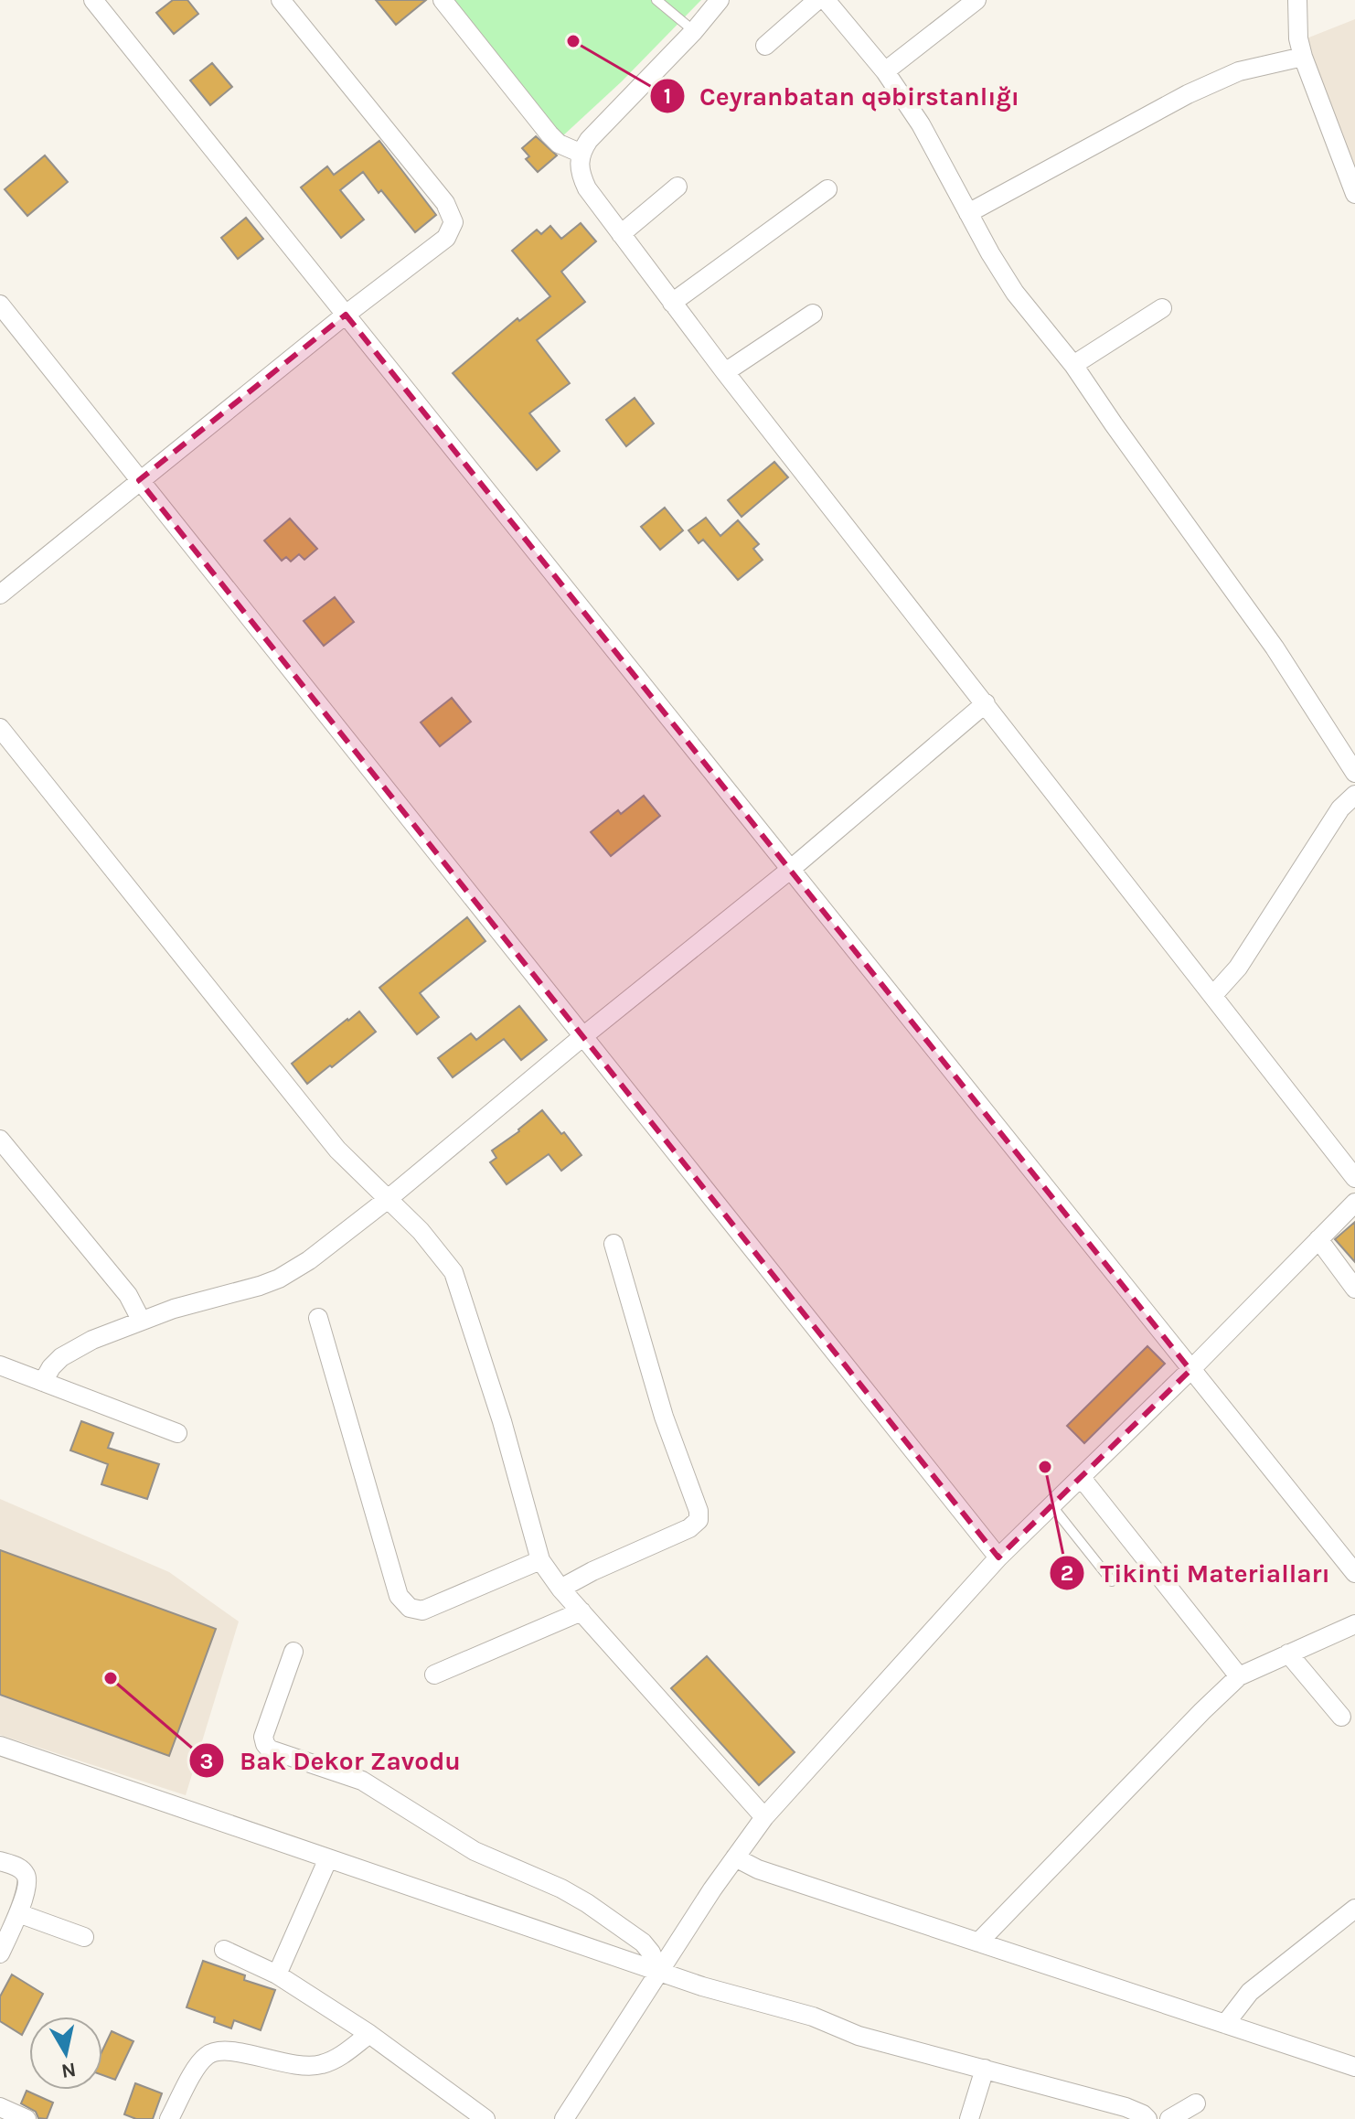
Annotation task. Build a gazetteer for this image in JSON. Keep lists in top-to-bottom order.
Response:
{
  "places": ["Ceyranbatan qəbirstanlığı", "Tikinti Materialları", "Bak Dekor Zavodu"],
  "north": "bottom"
}
